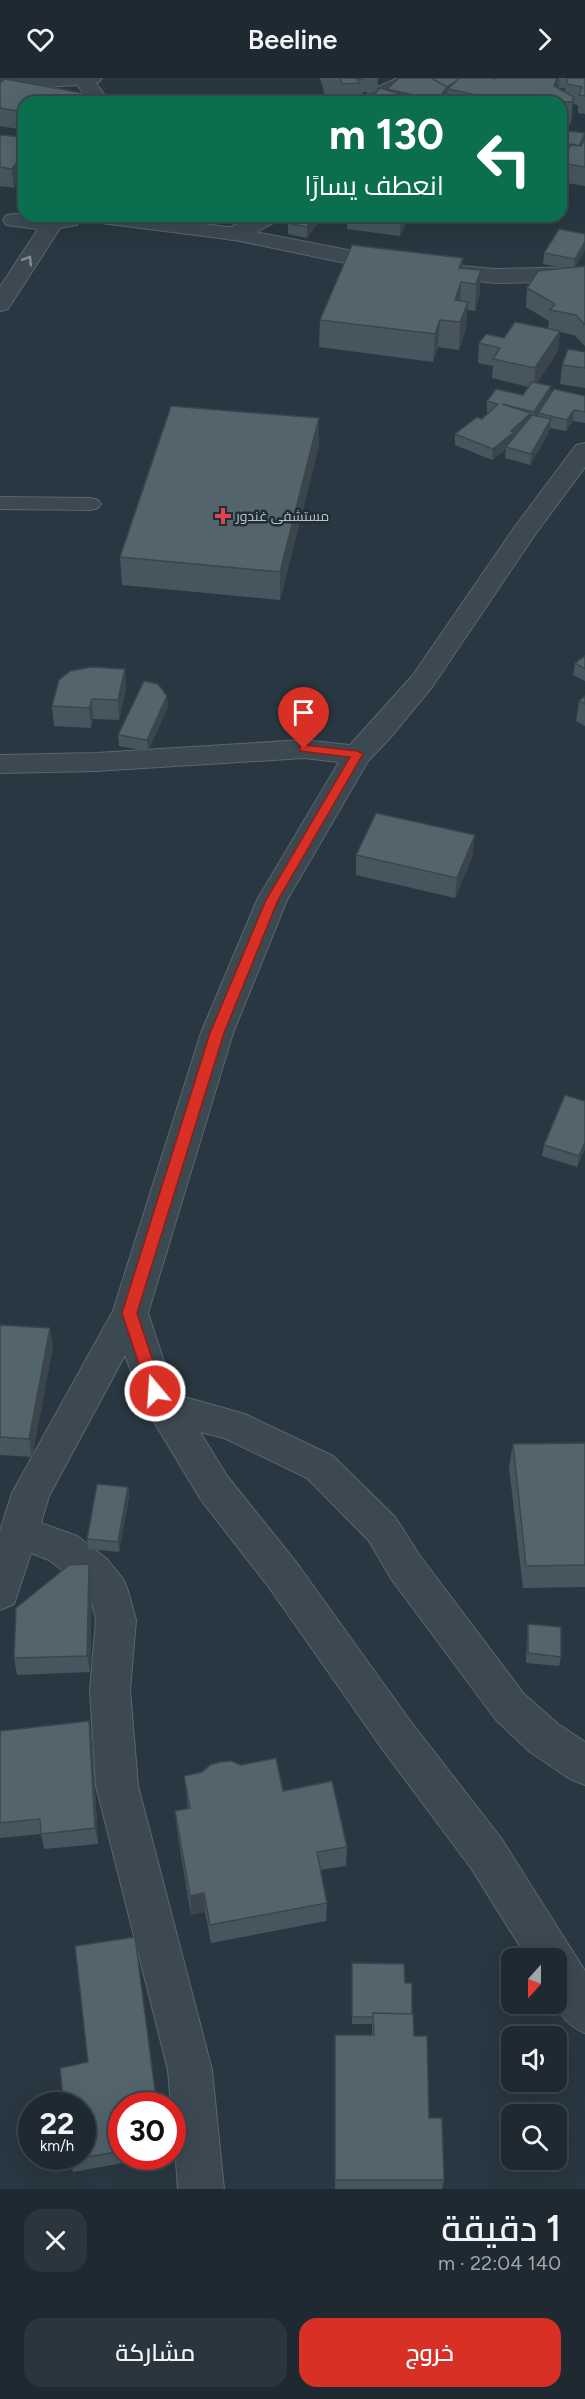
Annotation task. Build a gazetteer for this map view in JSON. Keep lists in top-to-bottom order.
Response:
{
  "places": {
    "health": ["مستشفى غندور"]
  },
  "north": "bottom",
  "page": {
    "header": "Beeline",
    "turn": ["130 m", "انعطف يسارًا"],
    "speed": "22 km/h",
    "limit": "30",
    "heading": ["1 دقيقة", "140 m · 22:04"],
    "buttons": ["خروج", "مشاركة"]
  }
}
